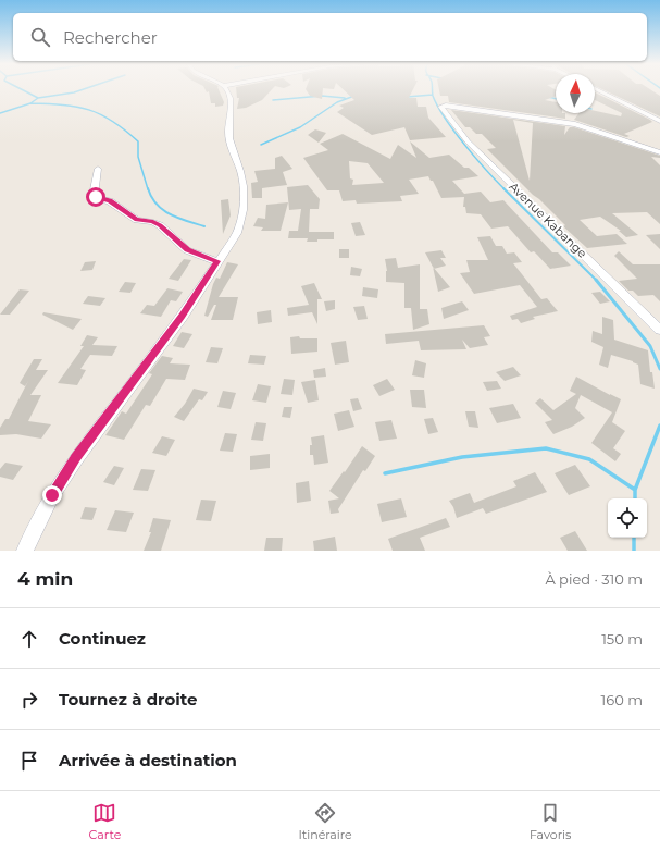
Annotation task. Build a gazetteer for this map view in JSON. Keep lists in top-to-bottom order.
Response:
{
  "streets": {
    "street": ["Avenue Kabange"]
  },
  "north": "top",
  "page": {
    "search": "Rechercher",
    "heading": ["4 min", "À pied · 310 m"],
    "list": [
      ["Continuez", "150 m"],
      ["Tournez à droite", "160 m"],
      "Arrivée à destination"
    ],
    "nav": ["Carte", "Itinéraire", "Favoris"]
  }
}
